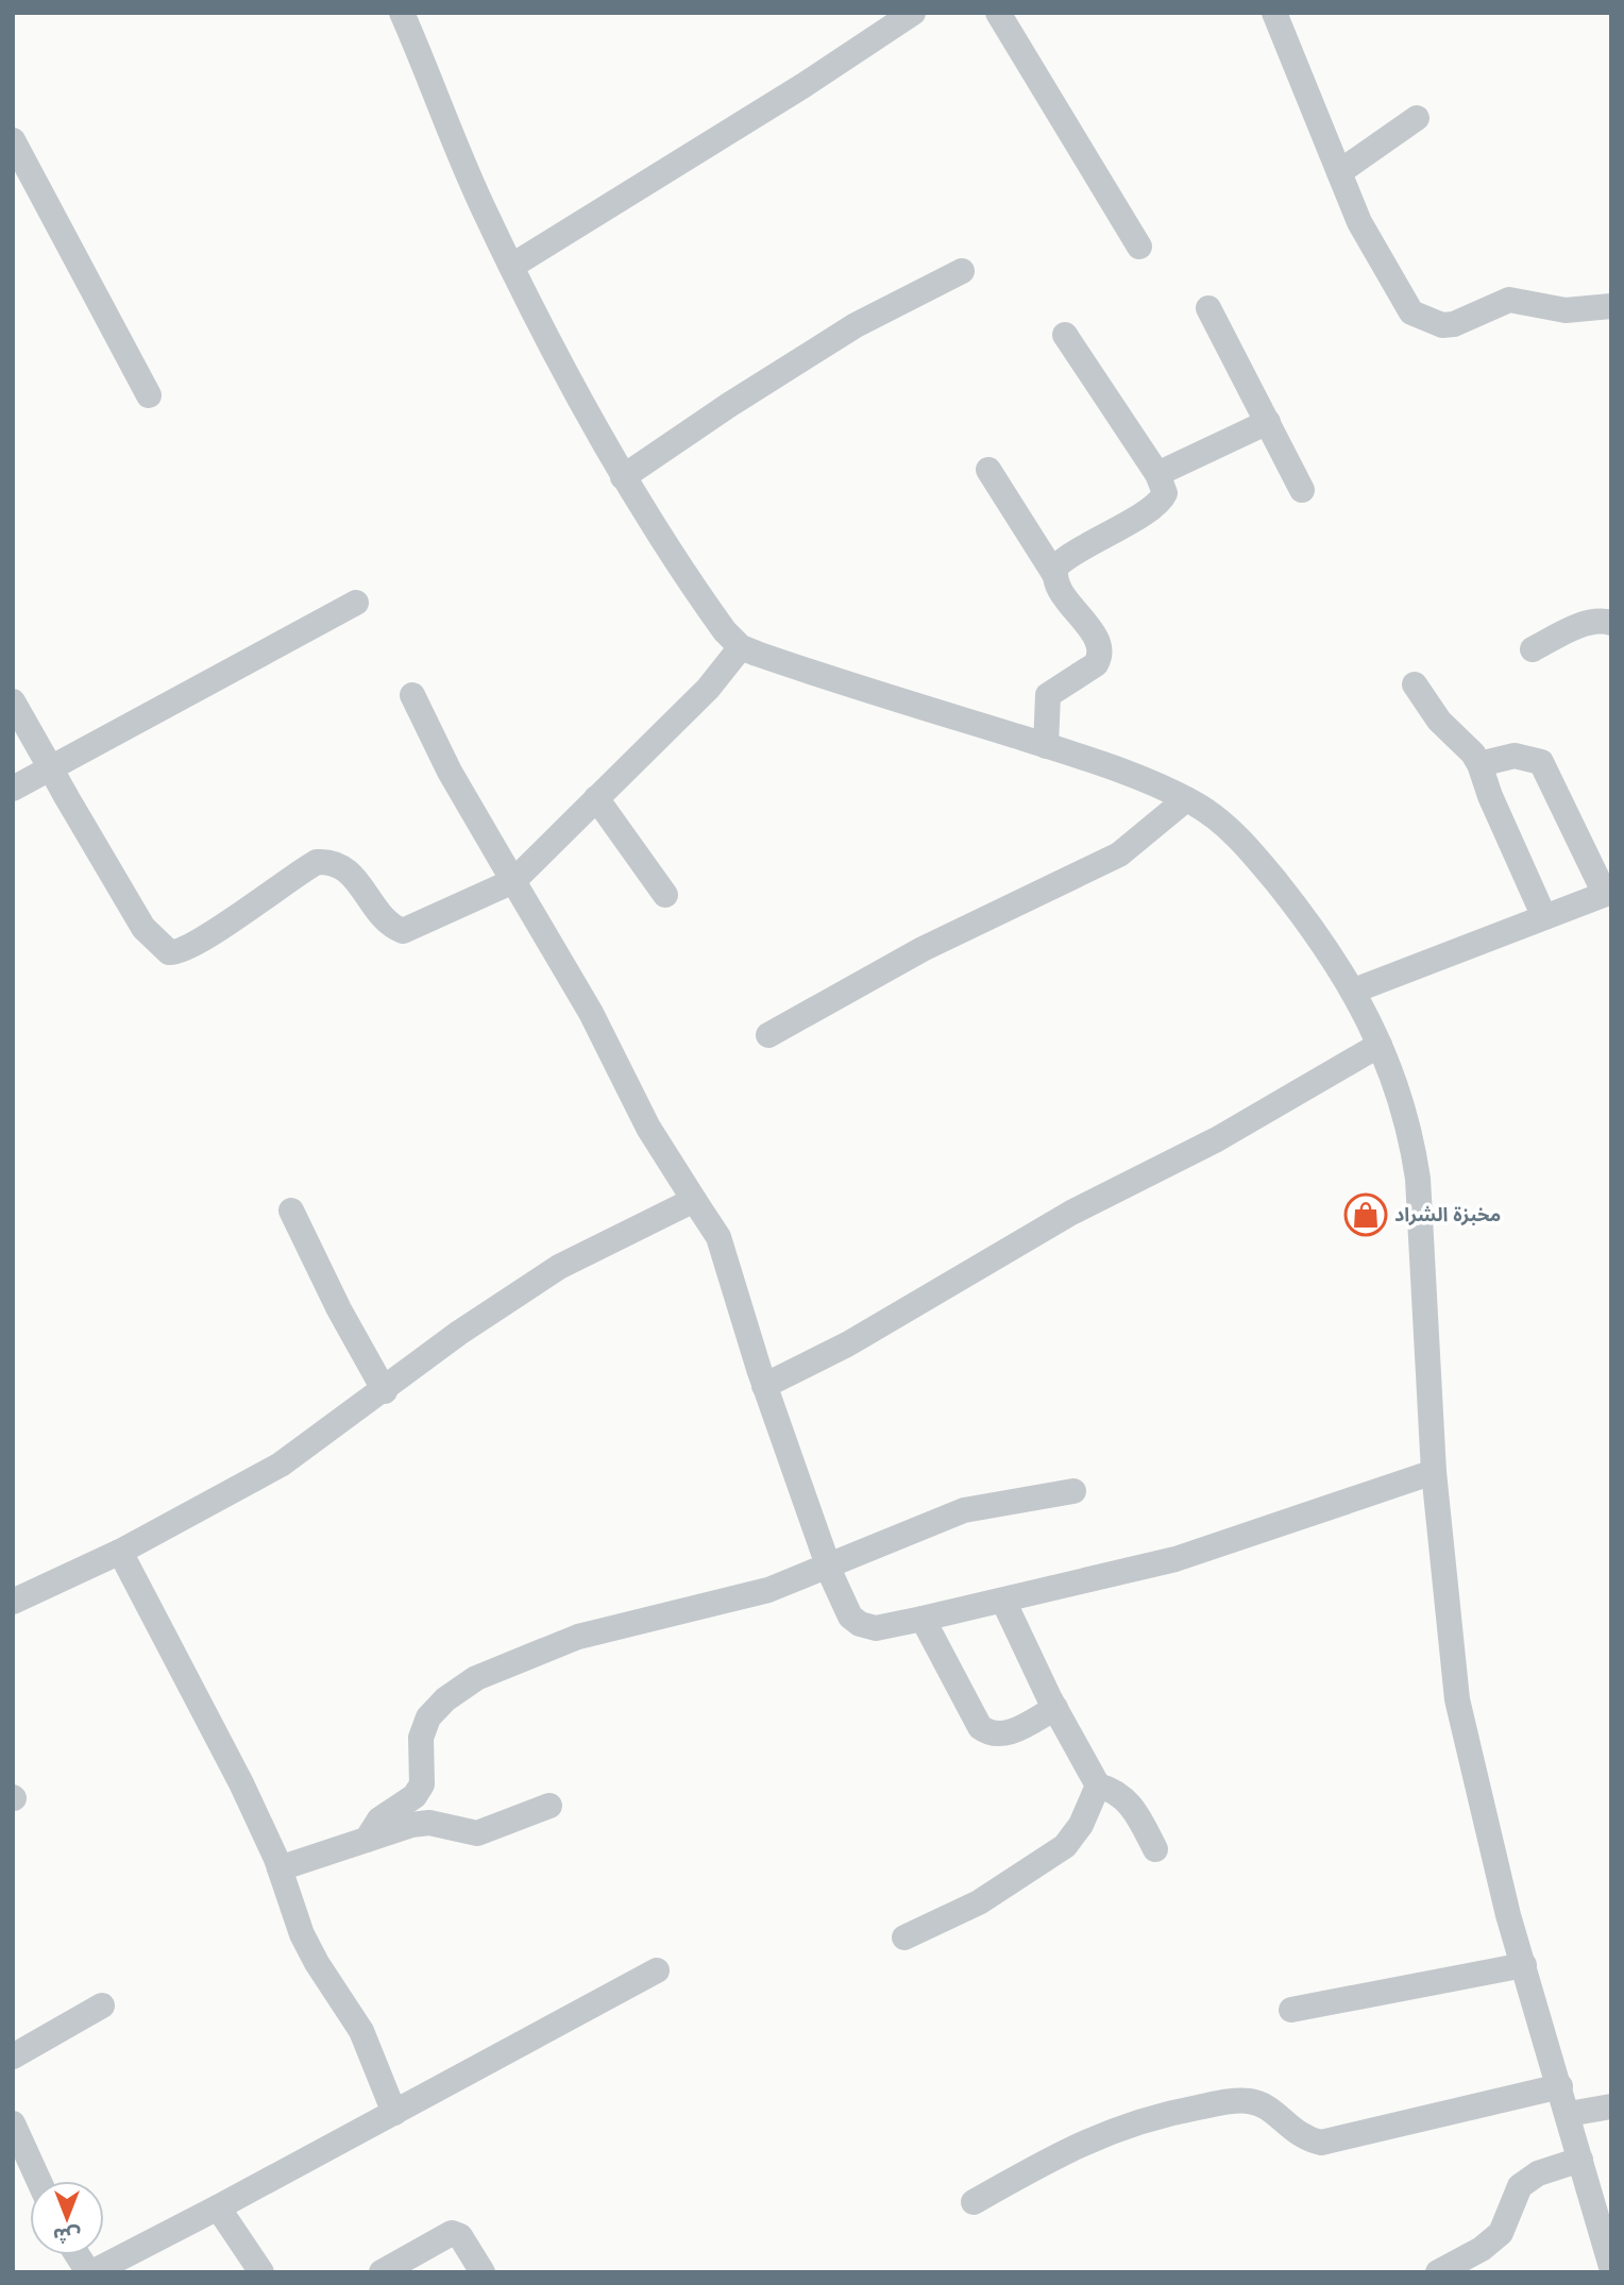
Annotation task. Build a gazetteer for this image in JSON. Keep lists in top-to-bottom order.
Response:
{
  "places": {
    "shop": ["مخبزة الشراد"]
  },
  "north": "bottom"
}
